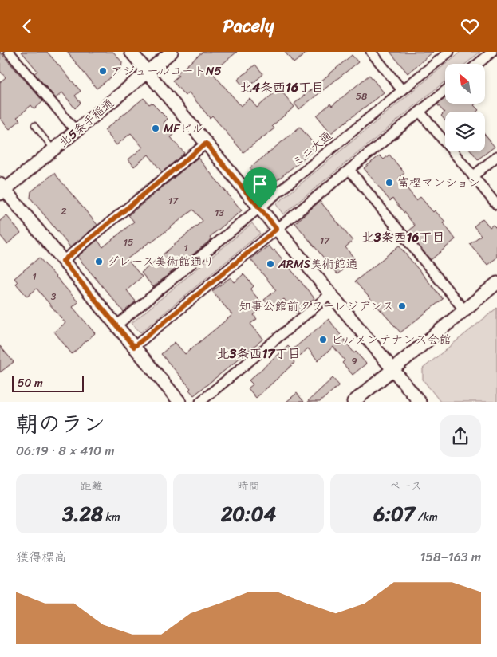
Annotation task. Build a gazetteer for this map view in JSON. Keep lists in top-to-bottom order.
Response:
{
  "streets": {
    "street": ["北5条手稲通", "ミニ大通"]
  },
  "districts": ["北4条西16丁目", "北3条西16丁目", "北3条西17丁目"],
  "places": [
    "アジュールコートN5",
    "MFビル",
    "富樫マンション",
    "グレース美術館通り",
    "ARMS美術館通",
    "知事公館前タワーレジデンス",
    "ビルメンテナンス会館"
  ],
  "house_numbers": [
    "58",
    "17",
    "2",
    "13",
    "17",
    "15",
    "1",
    "1",
    "3",
    "9"
  ],
  "scale_bar": "50 m",
  "north": "top left",
  "page": {
    "header": "Pacely",
    "scale": "50 m",
    "heading": ["朝のラン", "06:19 · 8 × 410 m"],
    "stats": [
      ["距離", "3.28 km"],
      ["時間", "20:04"],
      ["ペース", "6:07 /km"]
    ],
    "chart": ["獲得標高", "158–163 m"]
  }
}
